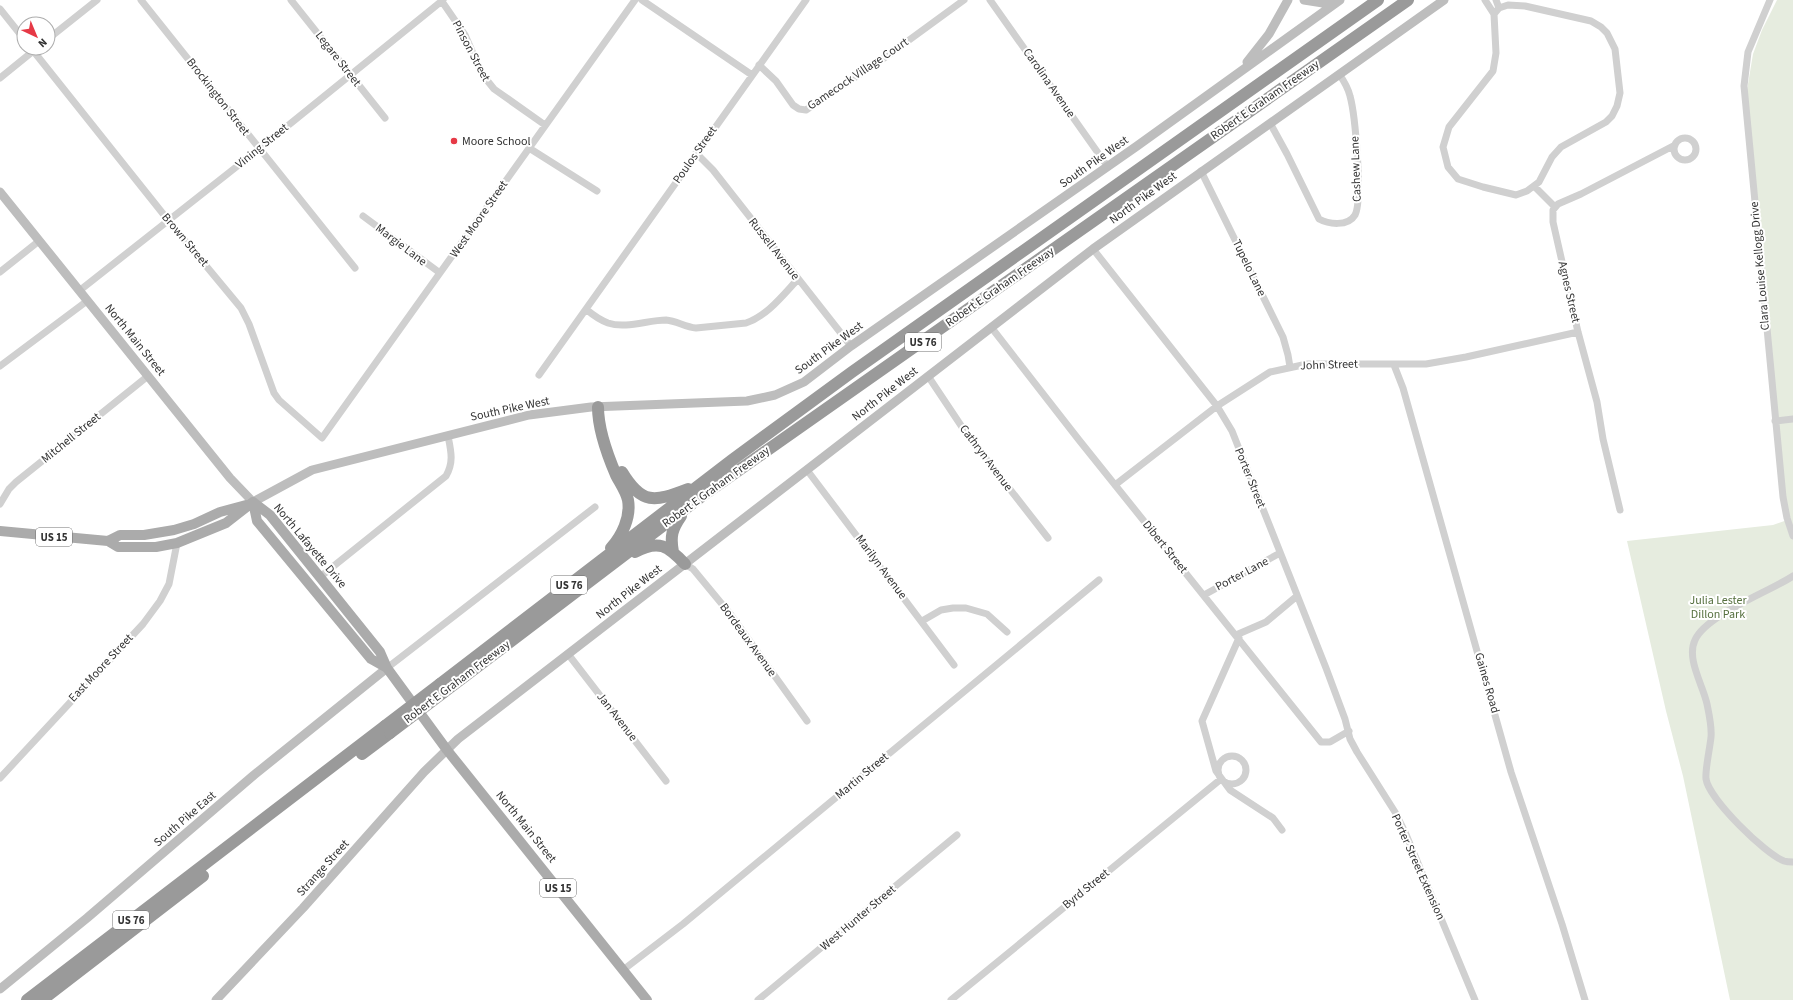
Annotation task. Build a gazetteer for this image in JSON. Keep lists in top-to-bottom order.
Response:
{
  "streets": {
    "highway": ["Robert E Graham Freeway", "US 76"],
    "main road": [
      "South Pike West",
      "North Pike West",
      "North Main Street",
      "US 15",
      "North Lafayette Drive",
      "South Pike East",
      "Strange Street"
    ],
    "street": [
      "Pinson Street",
      "Legare Street",
      "Gamecock Village Court",
      "Carolina Avenue",
      "Brockington Street",
      "Vining Street",
      "Poulos Street",
      "Cashew Lane",
      "West Moore Street",
      "Brown Street",
      "Margie Lane",
      "Russell Avenue",
      "Clara Louise Kellogg Drive",
      "Tupelo Lane",
      "Agnes Street",
      "John Street",
      "Mitchell Street",
      "Cathryn Avenue",
      "Porter Street",
      "Dibert Street",
      "Marilyn Avenue",
      "Porter Lane",
      "Bordeaux Avenue",
      "East Moore Street",
      "Gaines Road",
      "Jan Avenue",
      "Martin Street",
      "Porter Street Extension",
      "Byrd Street",
      "West Hunter Street"
    ]
  },
  "crossings": [
    ["Pinson Street", "Vining Street"],
    ["Pinson Street", "West Moore Street"],
    ["Legare Street", "Vining Street"],
    ["Gamecock Village Court", "Poulos Street"],
    ["Carolina Avenue", "South Pike West"],
    ["Brockington Street", "Vining Street"],
    ["Vining Street", "Brown Street"],
    ["Vining Street", "North Main Street"],
    ["Poulos Street", "Russell Avenue"],
    ["South Pike West", "Russell Avenue"],
    ["South Pike West", "North Main Street"],
    ["South Pike West", "North Lafayette Drive"],
    ["Cashew Lane", "North Pike West"],
    ["North Pike West", "Tupelo Lane"],
    ["North Pike West", "North Main Street"],
    ["North Pike West", "Cathryn Avenue"],
    ["North Pike West", "Porter Street"],
    ["North Pike West", "Dibert Street"],
    ["North Pike West", "Marilyn Avenue"],
    ["North Pike West", "Bordeaux Avenue"],
    ["North Pike West", "Jan Avenue"],
    ["North Pike West", "Strange Street"],
    ["West Moore Street", "Brown Street"],
    ["West Moore Street", "Margie Lane"],
    ["Tupelo Lane", "John Street"],
    ["Agnes Street", "John Street"],
    ["North Main Street", "Mitchell Street"],
    ["North Main Street", "North Lafayette Drive"],
    ["North Main Street", "Martin Street"],
    ["North Main Street", "South Pike East"],
    ["North Main Street", "Strange Street"],
    ["John Street", "Porter Street"],
    ["John Street", "Dibert Street"],
    ["John Street", "Gaines Road"],
    ["Porter Street", "Dibert Street"],
    ["Porter Street", "Porter Lane"],
    ["Porter Street", "Porter Street Extension"],
    ["US 15", "East Moore Street"],
    ["North Lafayette Drive", "South Pike East"],
    ["Dibert Street", "Porter Lane"]
  ],
  "parks": ["Julia Lester Dillon Park"],
  "places": ["Moore School"],
  "north": "bottom right"
}
